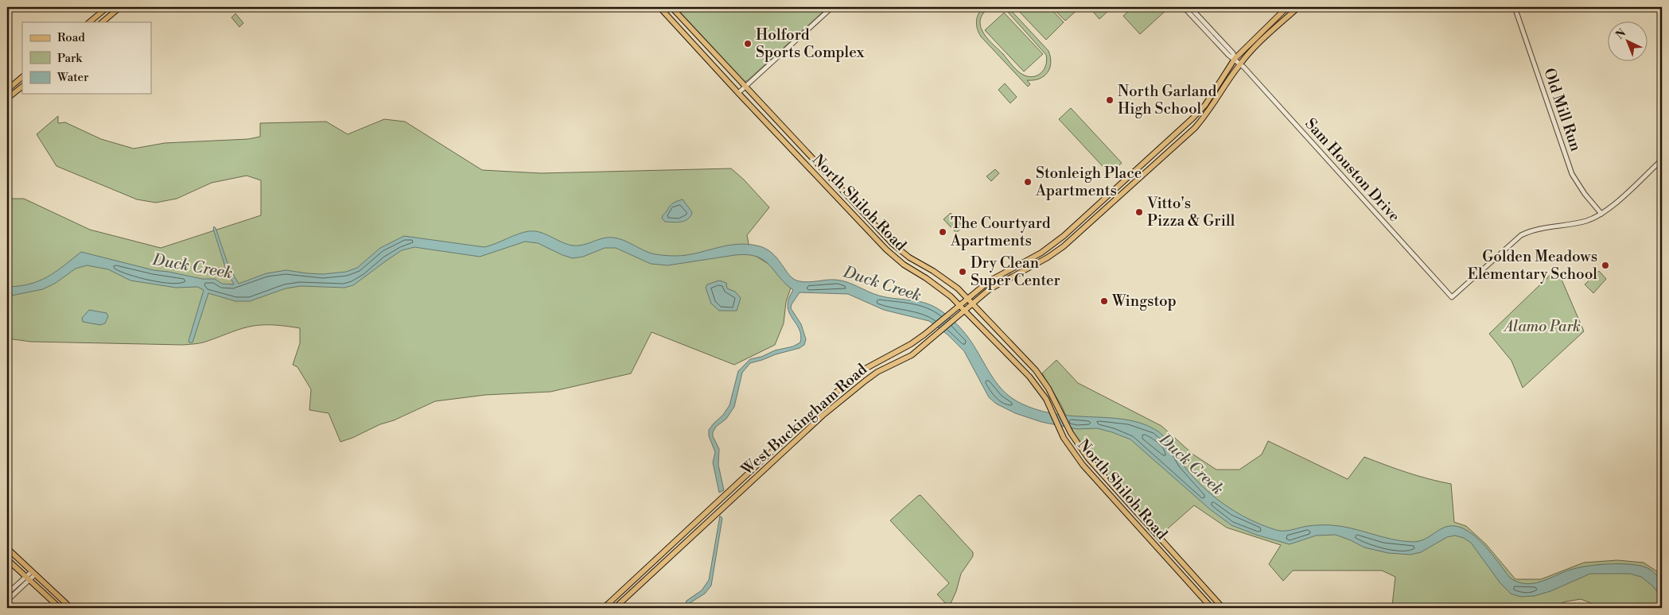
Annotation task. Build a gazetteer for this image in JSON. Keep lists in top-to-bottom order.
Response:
{
  "streets": {
    "main road": ["North Shiloh Road", "West Buckingham Road"],
    "street": ["Old Mill Run", "Sam Houston Drive"]
  },
  "crossings": [
    ["Old Mill Run", "Sam Houston Drive"],
    ["Sam Houston Drive", "West Buckingham Road"],
    ["North Shiloh Road", "West Buckingham Road"]
  ],
  "water": ["Duck Creek"],
  "parks": ["Alamo Park"],
  "places": [
    "Holford Sports Complex",
    "North Garland High School",
    "Stonleigh Place Apartments",
    "Vitto's Pizza & Grill",
    "The Courtyard Apartments",
    "Golden Meadows Elementary School",
    "Dry Clean Super Center",
    "Wingstop"
  ],
  "legend": ["Road", "Park", "Water"],
  "north": "top left"
}
